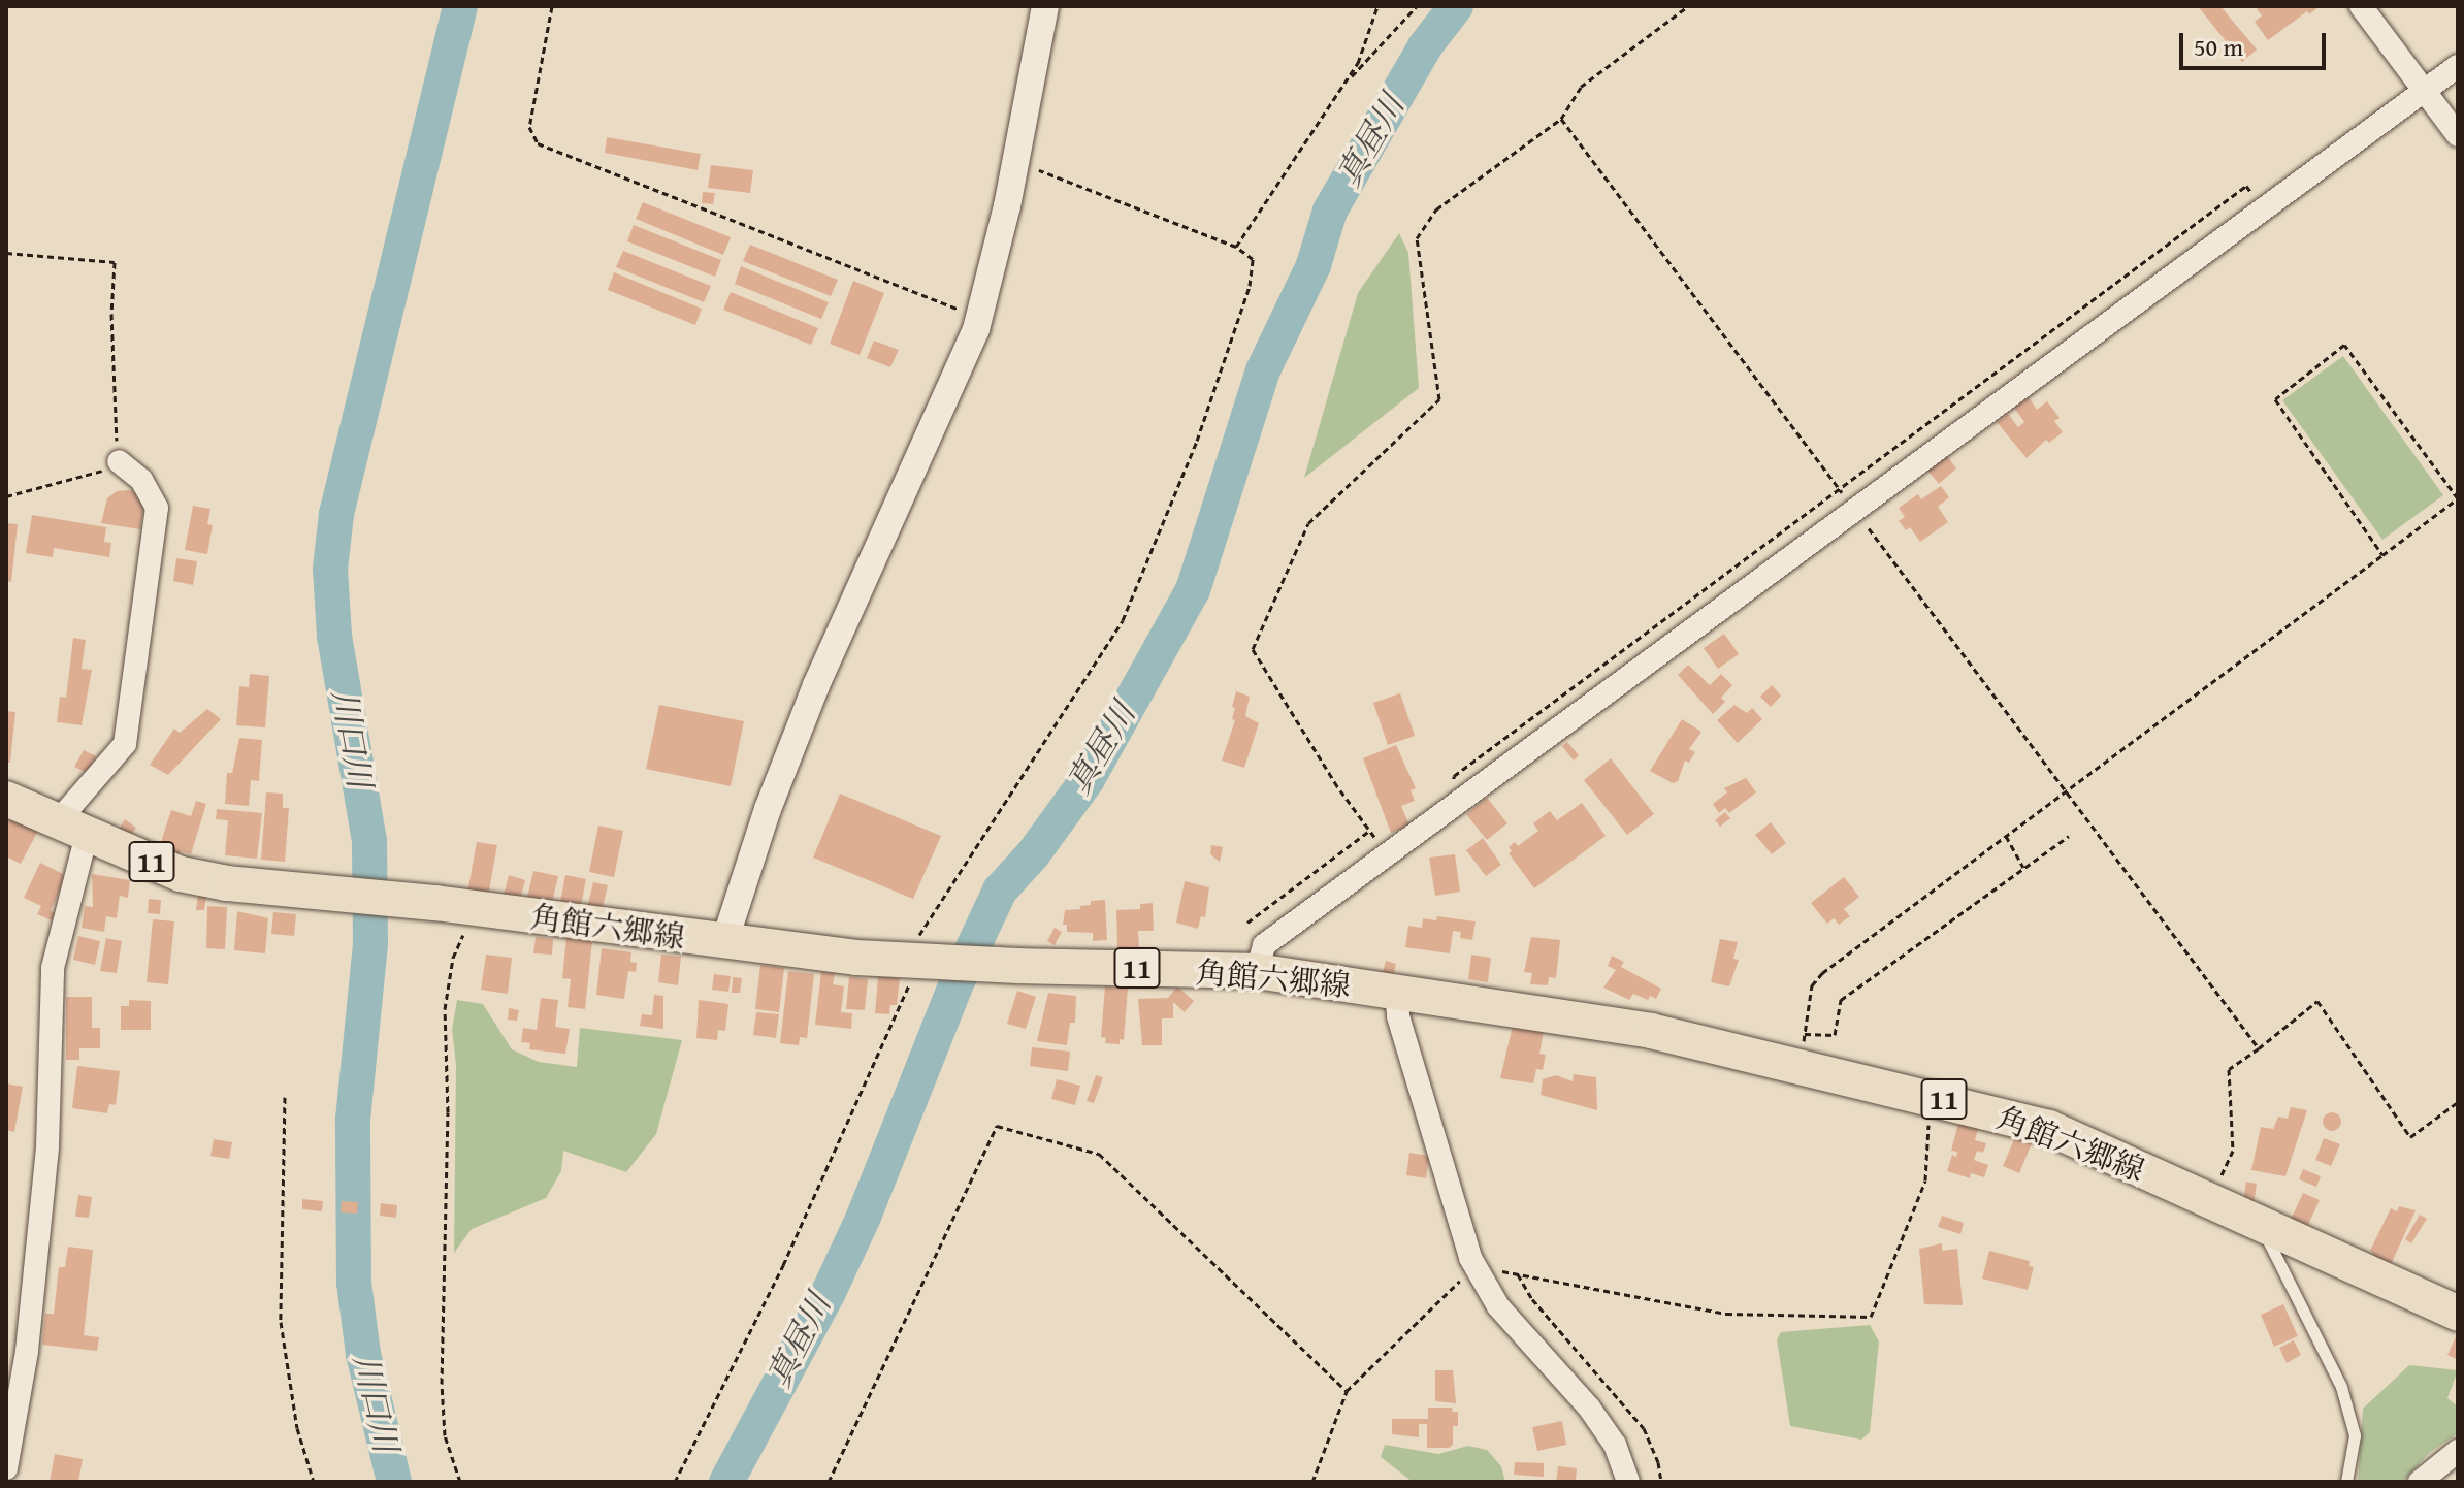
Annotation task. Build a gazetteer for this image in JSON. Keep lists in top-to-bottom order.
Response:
{
  "streets": {
    "main road": ["11", "角館六郷線"]
  },
  "water": ["真昼川", "川口川"],
  "scale_bar": "50 m"
}
